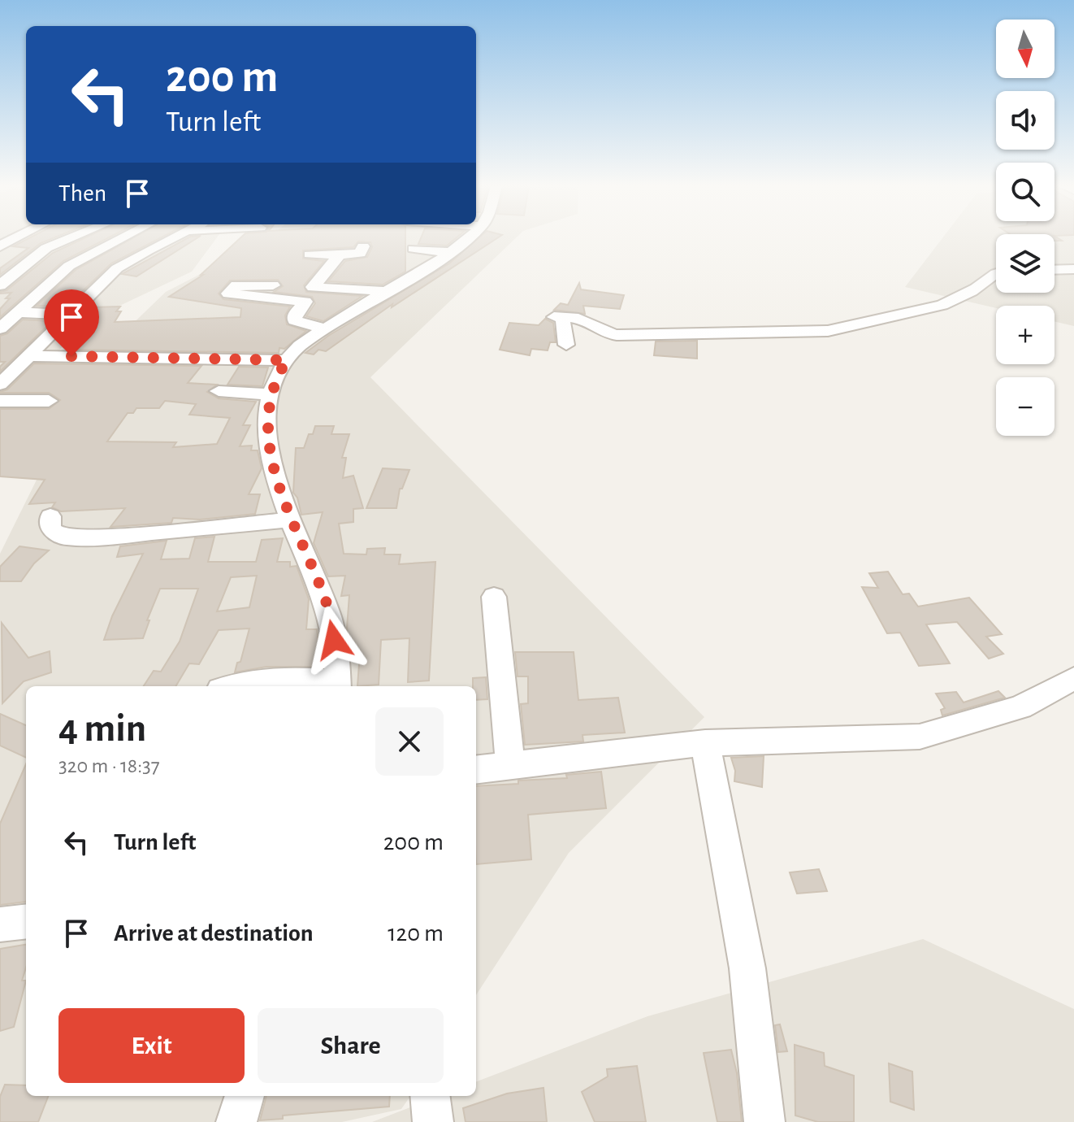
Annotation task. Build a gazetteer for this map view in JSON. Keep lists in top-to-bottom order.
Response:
{
  "north": "bottom",
  "page": {
    "map_buttons": ["+", "−"],
    "turn": ["200 m", "Turn left"],
    "then": "Then",
    "heading": ["4 min", "320 m · 18:37"],
    "list": [
      {
        "name": "Turn left",
        "value": "200 m"
      },
      {
        "name": "Arrive at destination",
        "value": "120 m"
      }
    ],
    "buttons": ["Exit", "Share"]
  }
}
